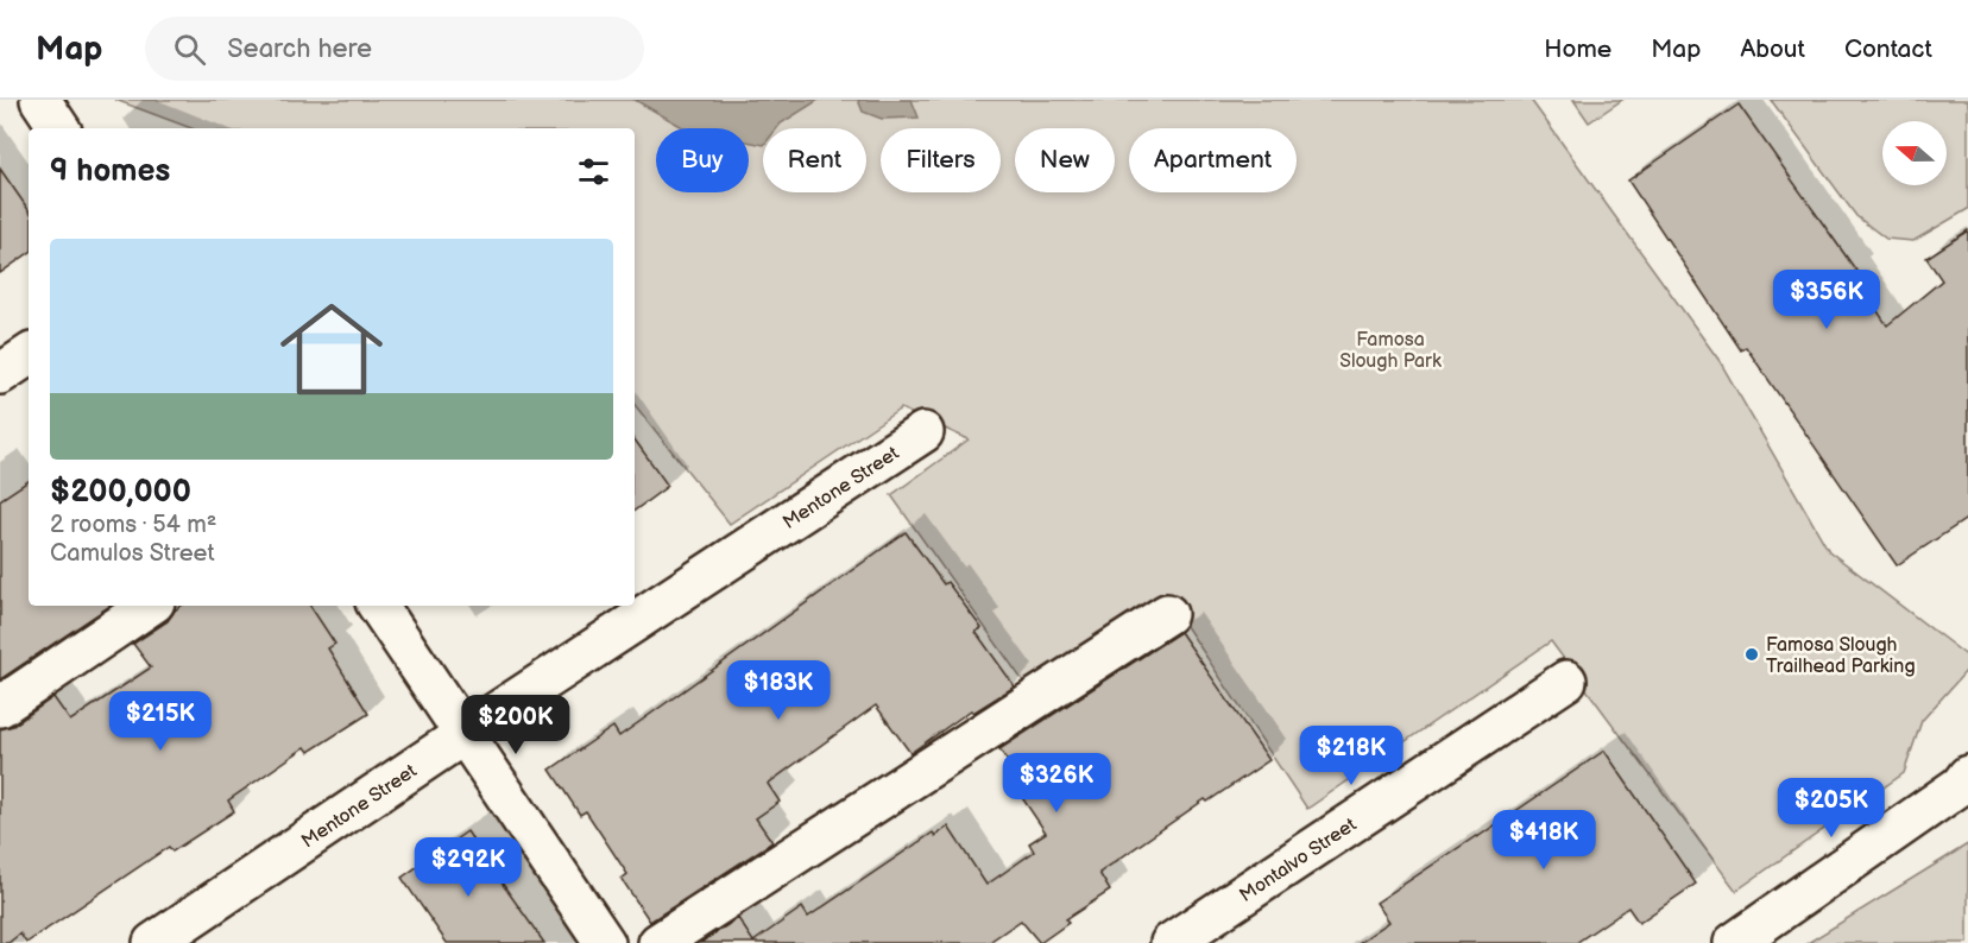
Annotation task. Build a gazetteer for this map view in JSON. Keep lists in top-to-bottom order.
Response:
{
  "streets": {
    "street": ["Mentone Street", "Montalvo Street"]
  },
  "parks": ["Famosa Slough Park"],
  "places": ["Famosa Slough Trailhead Parking"],
  "north": "left",
  "page": {
    "header": "Map",
    "search": "Search here",
    "nav": [
      "Home",
      "Map",
      "About",
      "Contact"
    ],
    "chip": [
      "Buy",
      "Rent",
      "Filters",
      "New",
      "Apartment"
    ],
    "heading": "9 homes",
    "list": [
      {
        "name": "$200,000",
        "note": "2 rooms · 54 m² · Camulos Street"
      }
    ],
    "price": [
      "$356K",
      "$183K",
      "$215K",
      "$200K",
      "$218K",
      "$326K",
      "$205K",
      "$418K",
      "$292K"
    ]
  }
}
